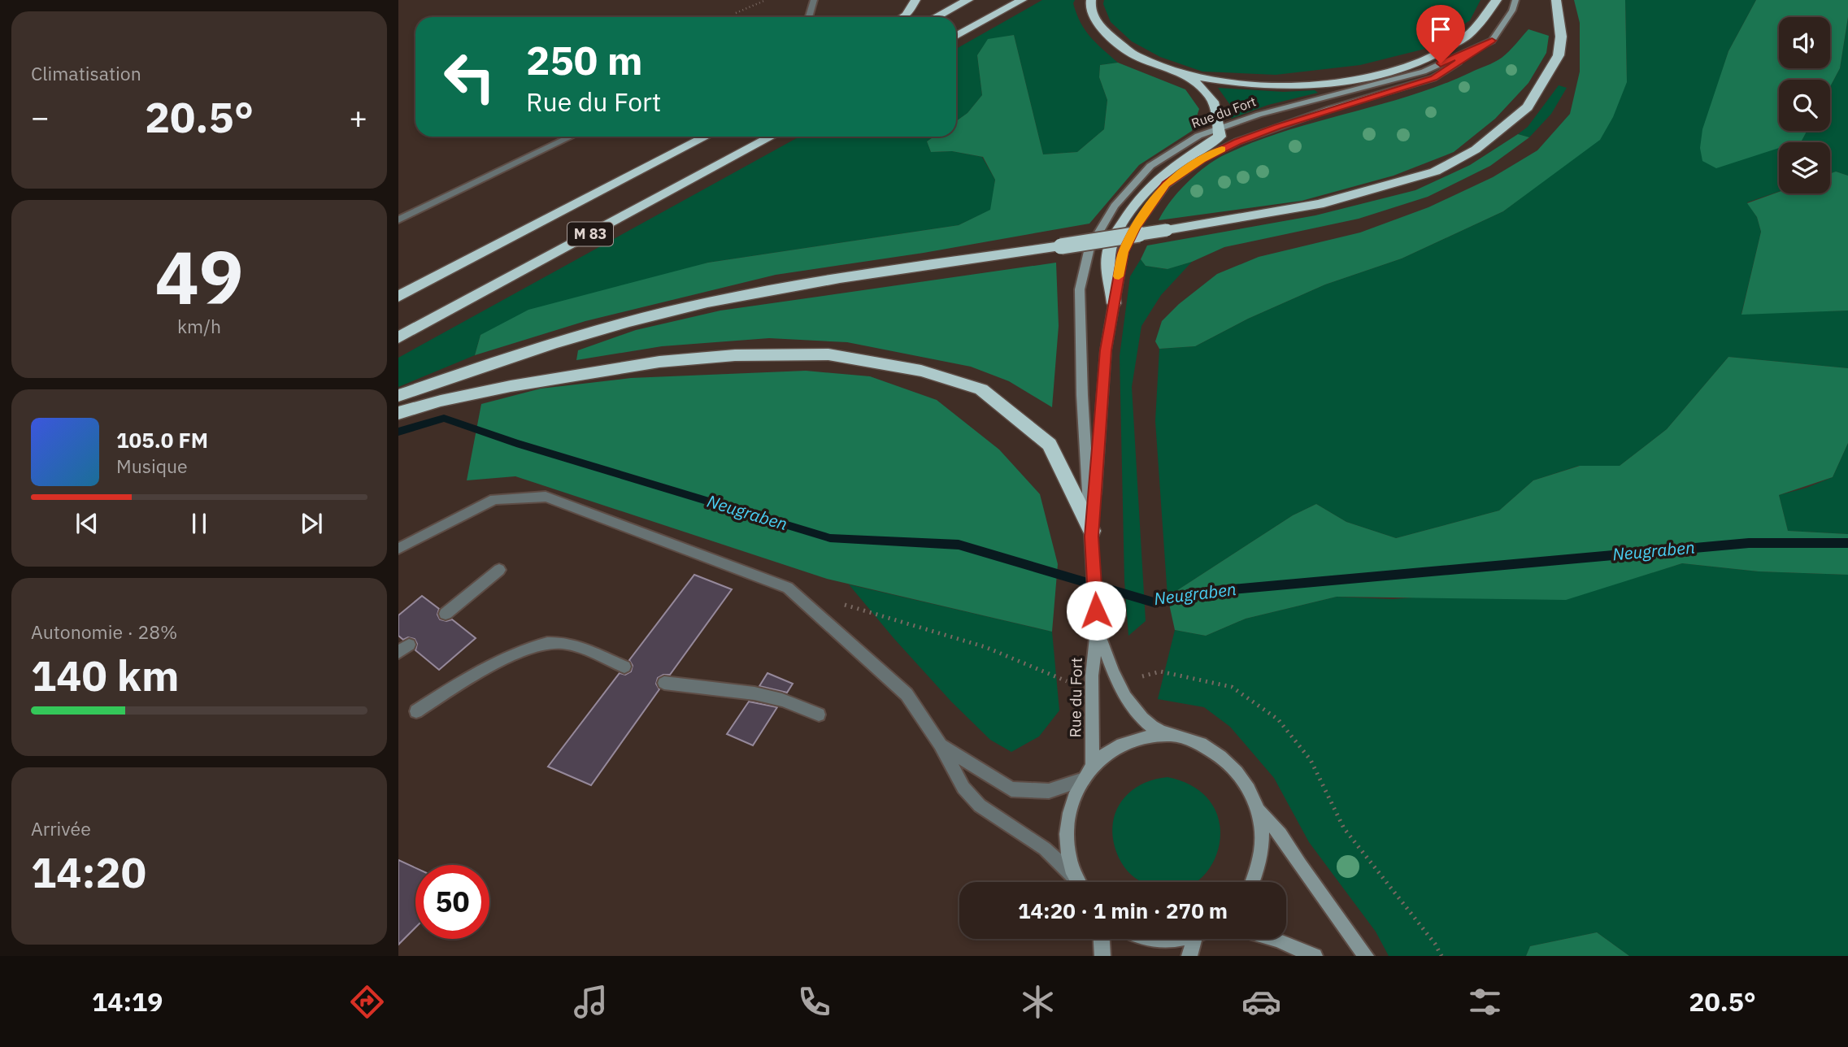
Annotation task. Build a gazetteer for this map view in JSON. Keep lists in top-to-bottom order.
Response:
{
  "streets": {
    "highway": ["M 83"],
    "main road": ["Rue du Fort"]
  },
  "water": ["Neugraben"],
  "page": {
    "tile": [
      "Climatisation",
      ["49", "km/h"],
      ["Autonomie · 28%", "140 km"],
      ["Arrivée", "14:20"]
    ],
    "turn": ["250 m", "Rue du Fort"],
    "heat": ["−", "20.5°", "+"],
    "song": ["105.0 FM", "Musique"],
    "limit": "50",
    "trip": "14:20 · 1 min · 270 m",
    "tabs": ["14:19", "20.5°"]
  }
}
